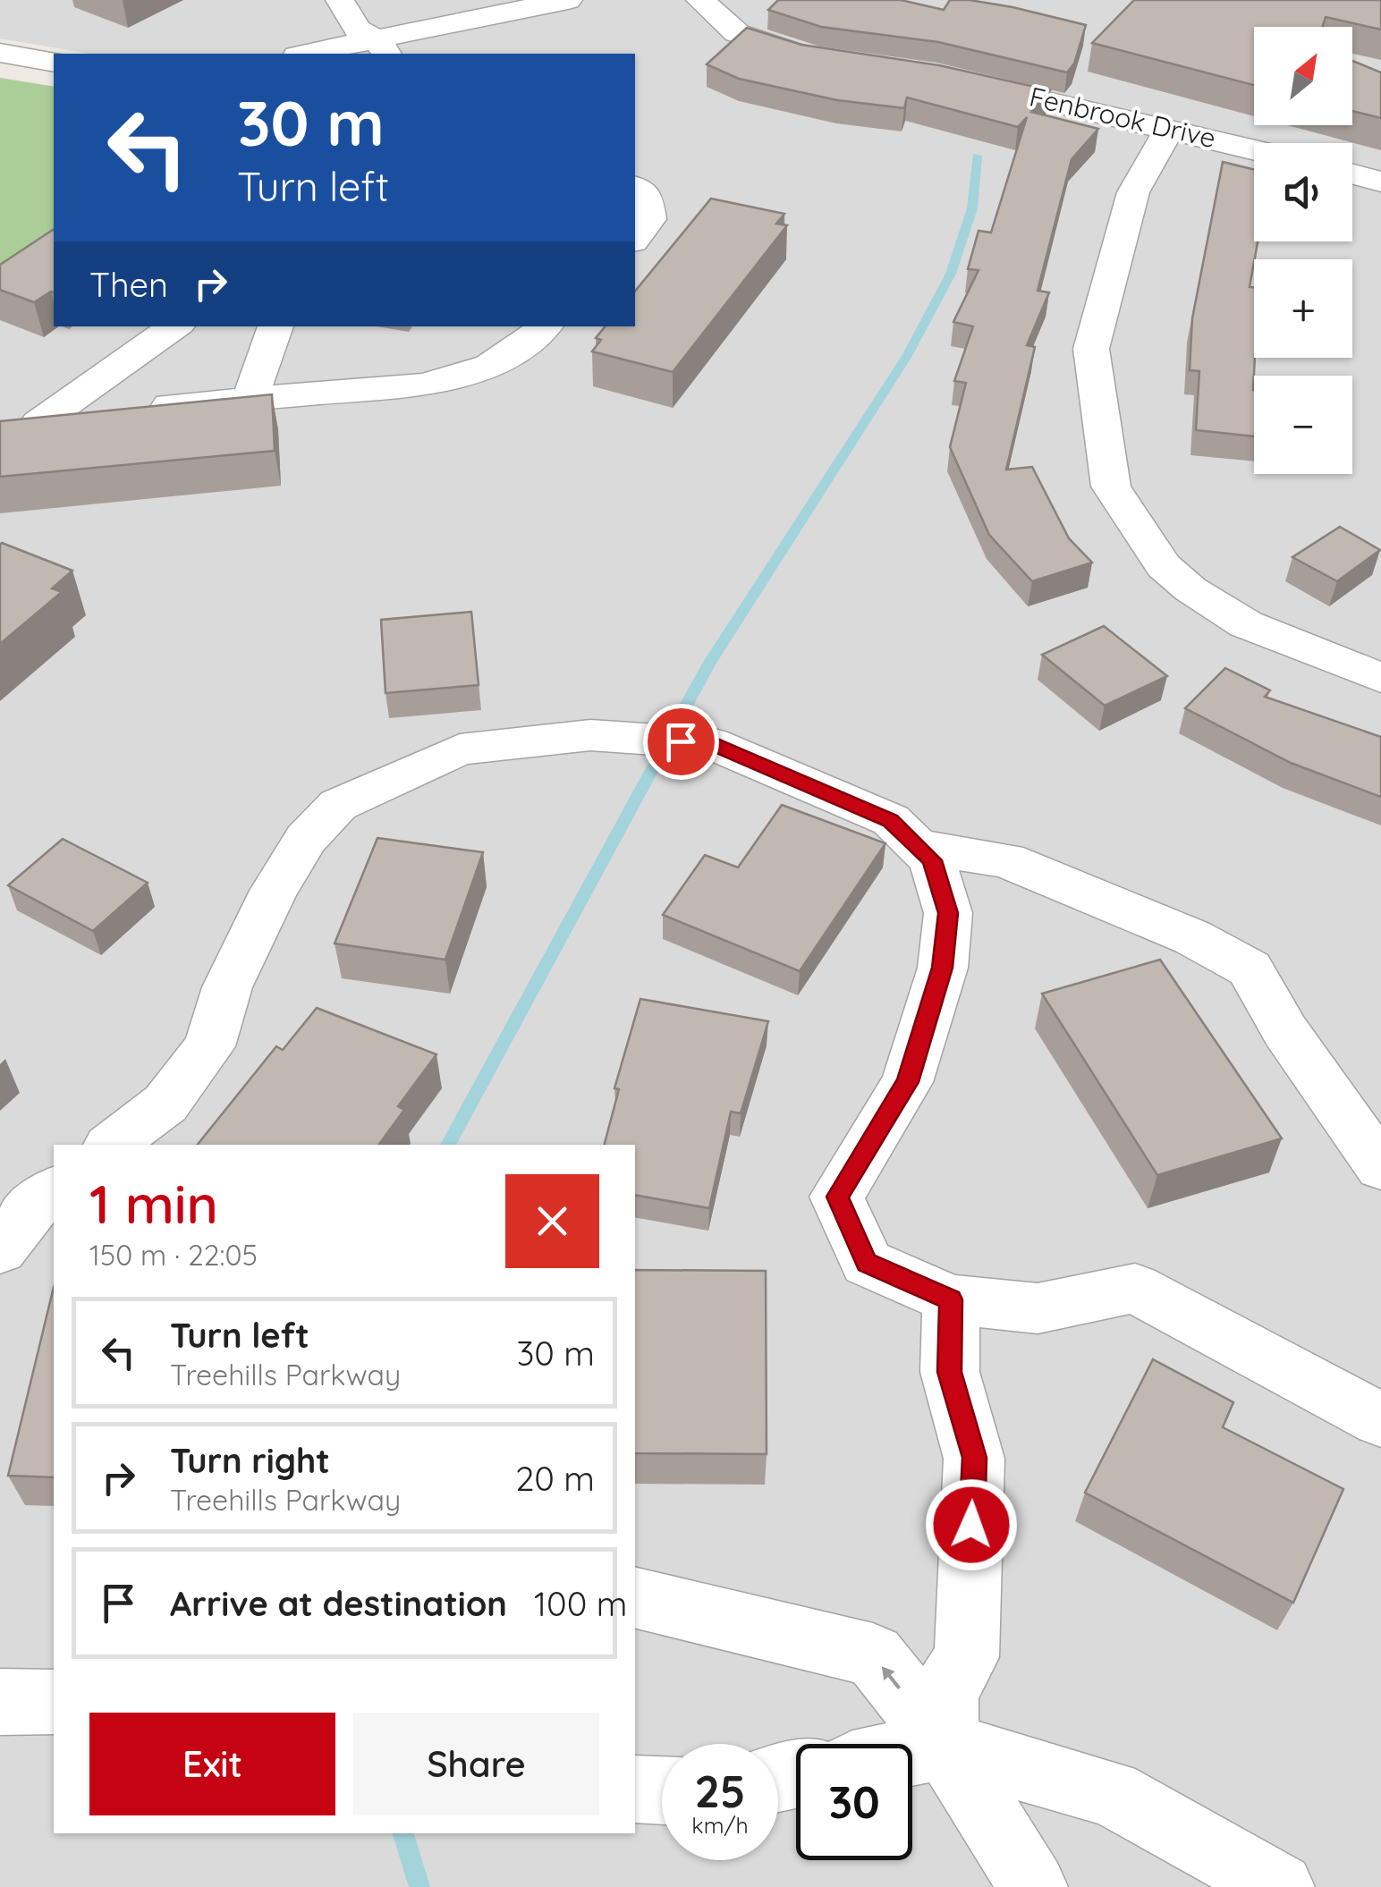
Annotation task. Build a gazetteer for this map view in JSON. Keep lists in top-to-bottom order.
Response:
{
  "streets": {
    "street": ["Fenbrook Drive"]
  },
  "north": "top right",
  "page": {
    "map_buttons": ["+", "−"],
    "turn": ["30 m", "Turn left"],
    "then": "Then",
    "heading": ["1 min", "150 m · 22:05"],
    "list": [
      {
        "name": "Turn left",
        "note": "Treehills Parkway",
        "value": "30 m"
      },
      {
        "name": "Turn right",
        "note": "Treehills Parkway",
        "value": "20 m"
      },
      {
        "name": "Arrive at destination",
        "value": "100 m"
      }
    ],
    "buttons": ["Exit", "Share"],
    "speed": "25 km/h",
    "limit": "30"
  }
}
